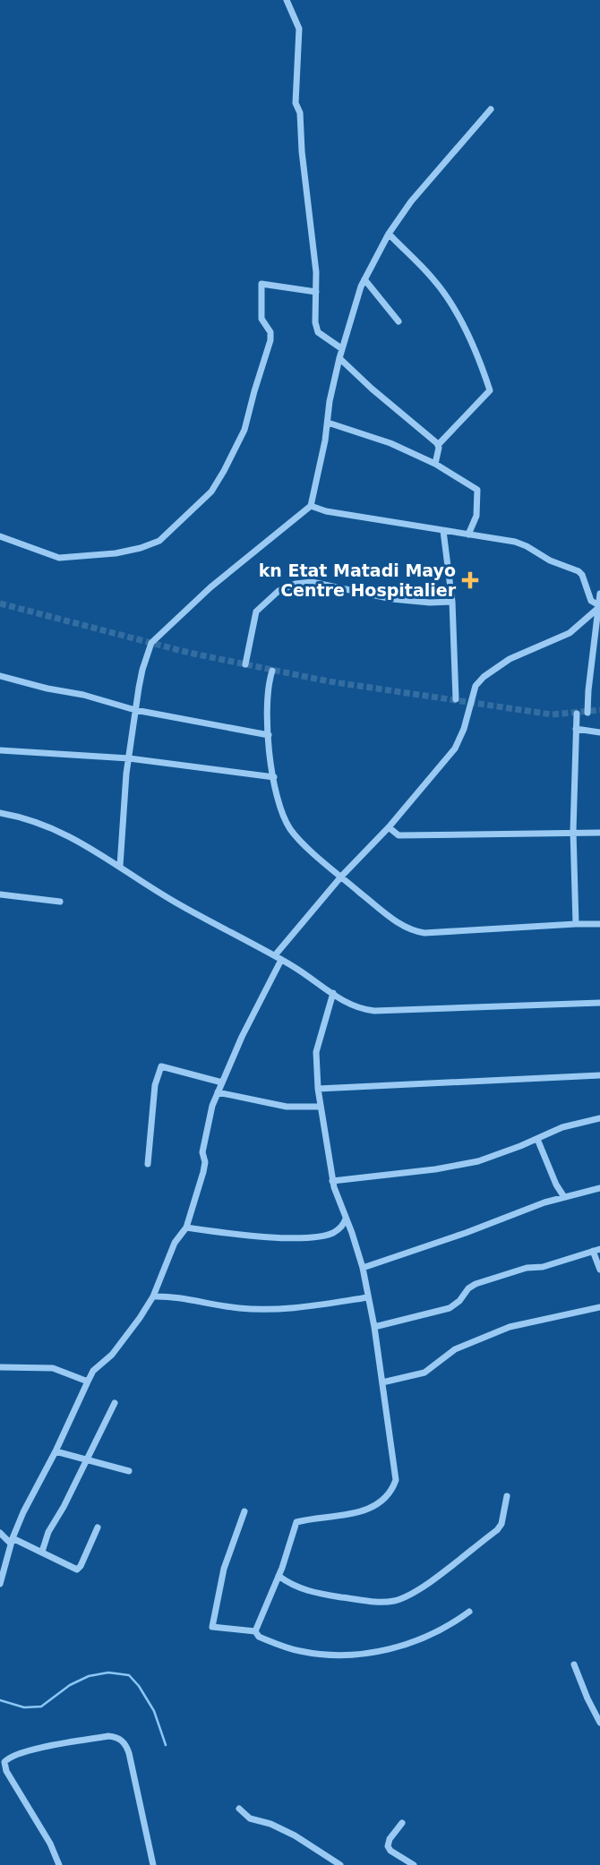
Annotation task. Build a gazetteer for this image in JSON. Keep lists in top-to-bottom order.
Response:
{
  "places": {
    "health": ["kn Etat Matadi Mayo Centre Hospitalier"]
  }
}
